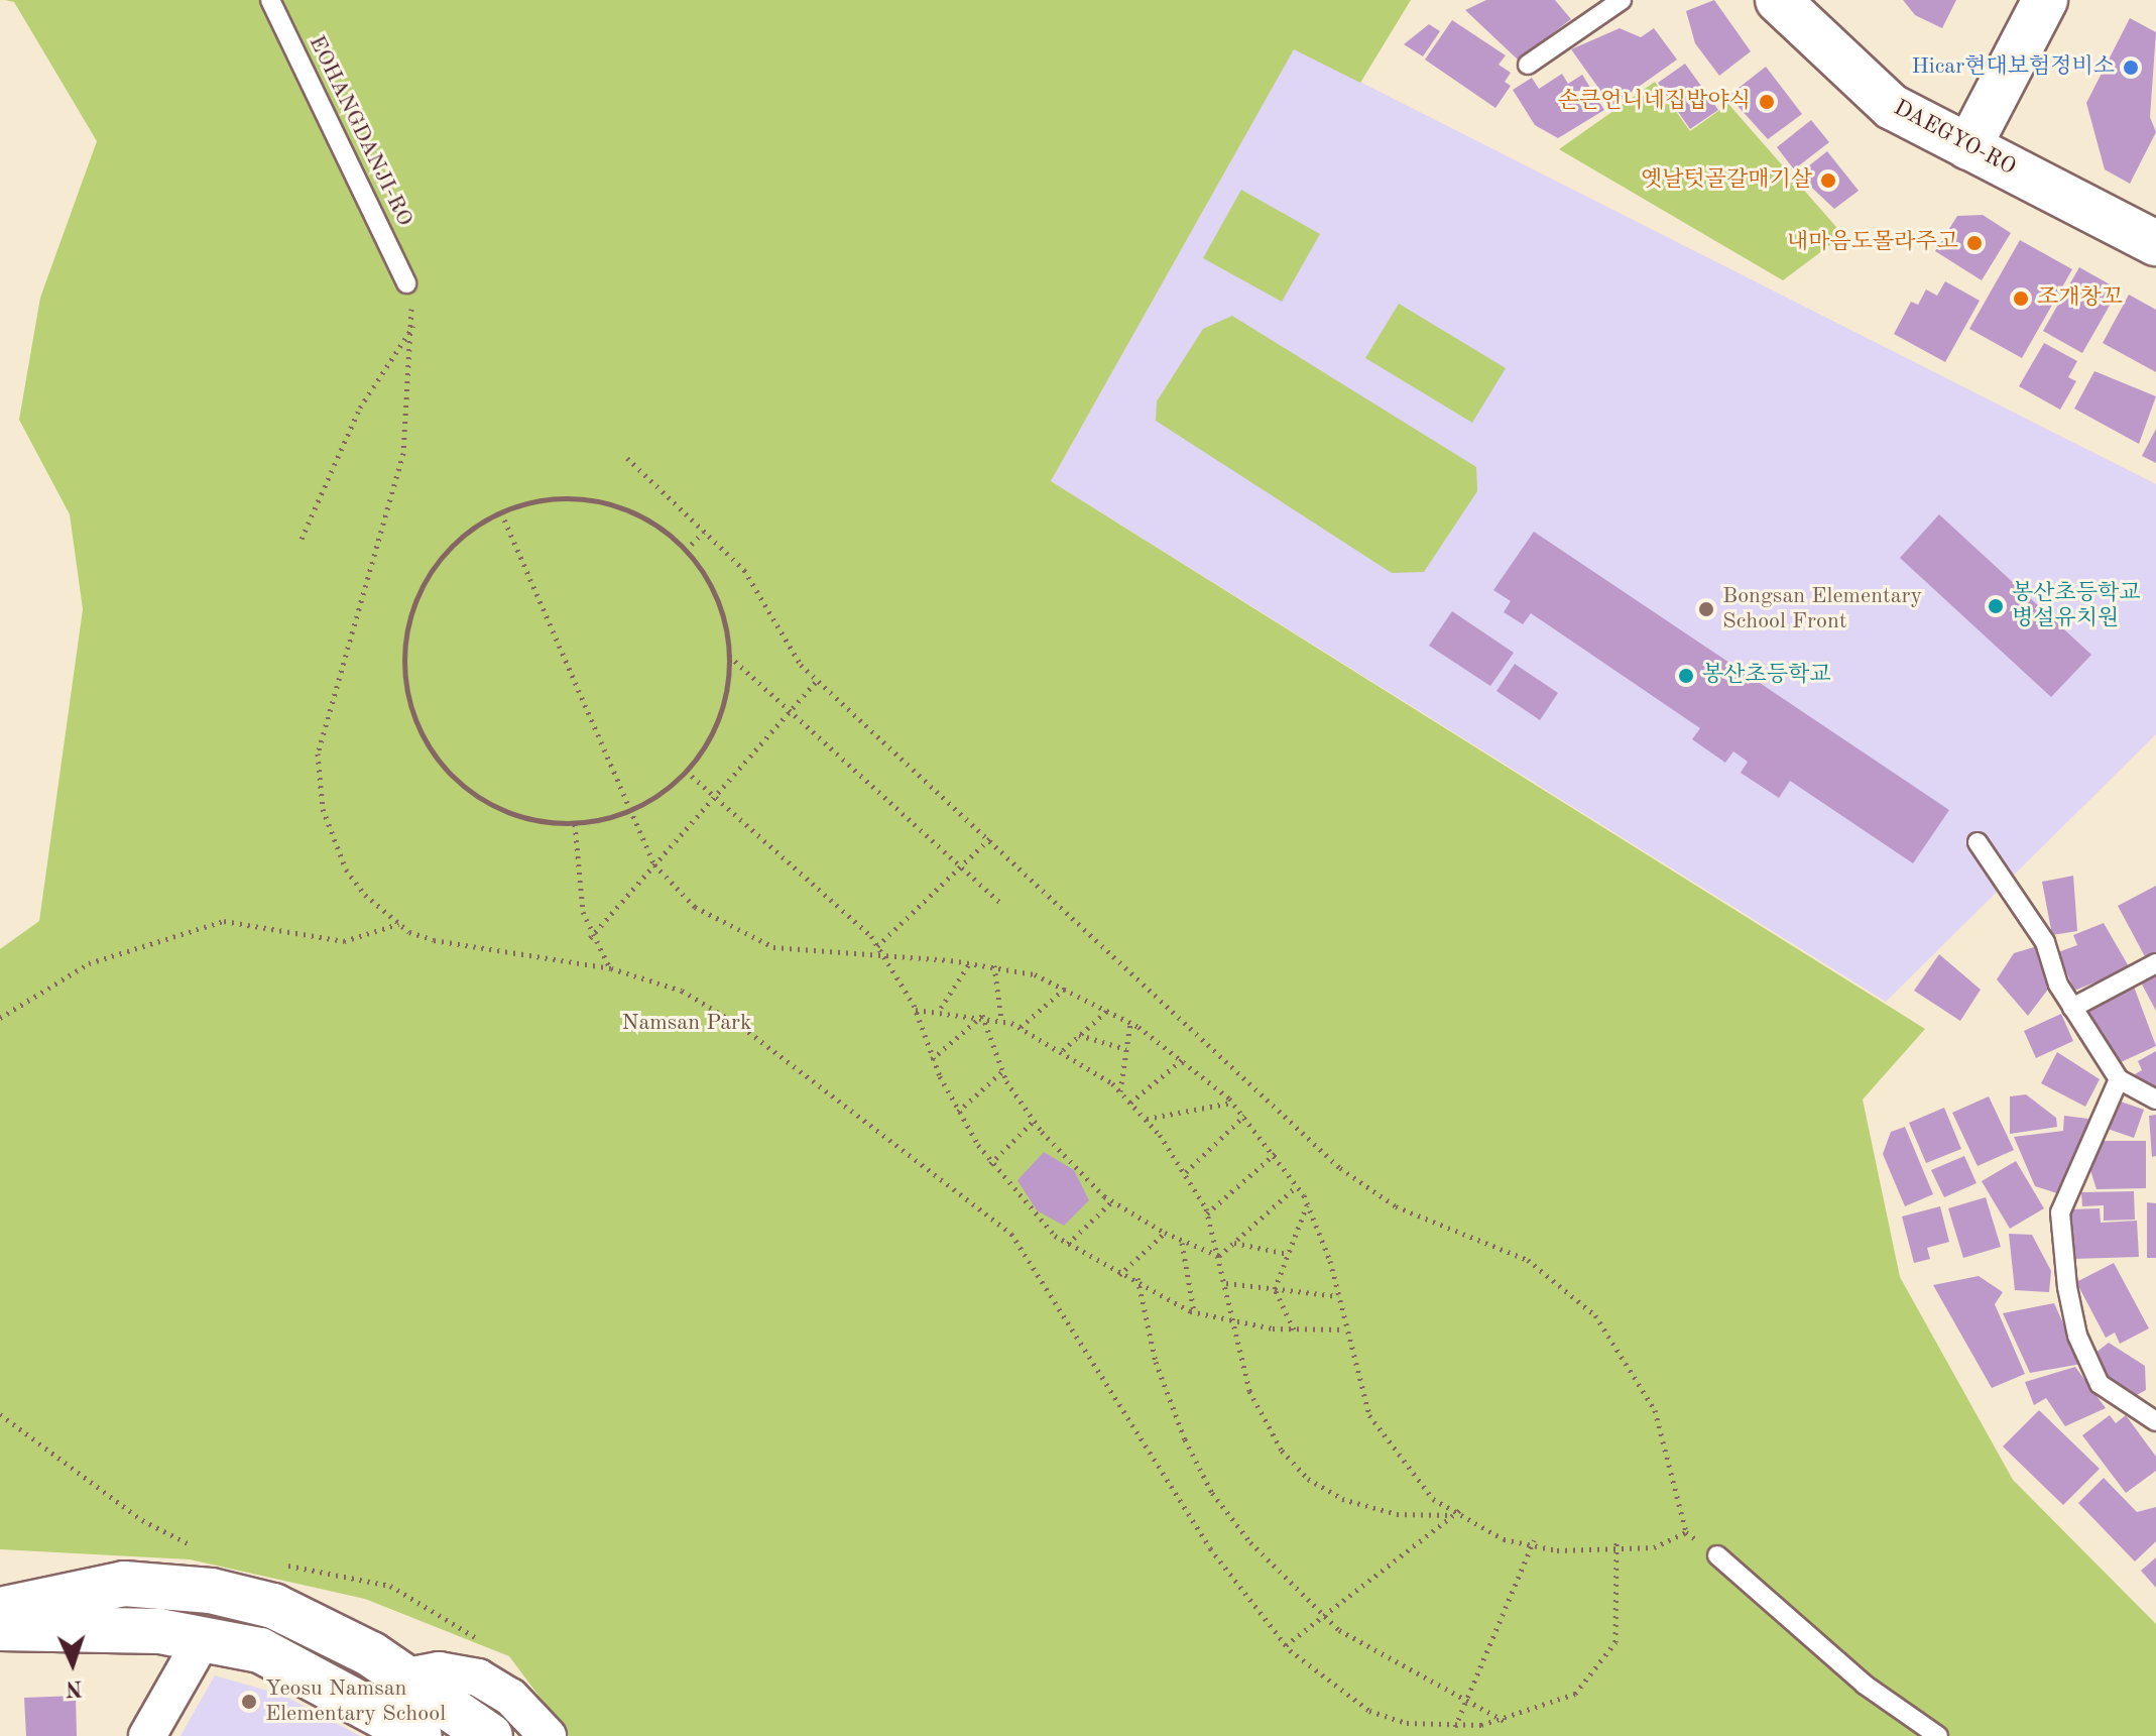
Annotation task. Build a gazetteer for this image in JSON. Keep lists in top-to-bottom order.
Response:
{
  "streets": {
    "street": ["DAEGYO-RO"],
    "lane": ["EOHANGDANJI-RO"]
  },
  "parks": ["Namsan Park"],
  "places": [
    "Hicar현대보험정비소",
    "손큰언니네집밥야식",
    "옛날텃골갈매기살",
    "내마음도몰라주고",
    "조개창꼬",
    "봉산초등학교 병설유치원",
    "Bongsan Elementary School Front",
    "봉산초등학교",
    "Yeosu Namsan Elementary School"
  ],
  "north": "bottom"
}
